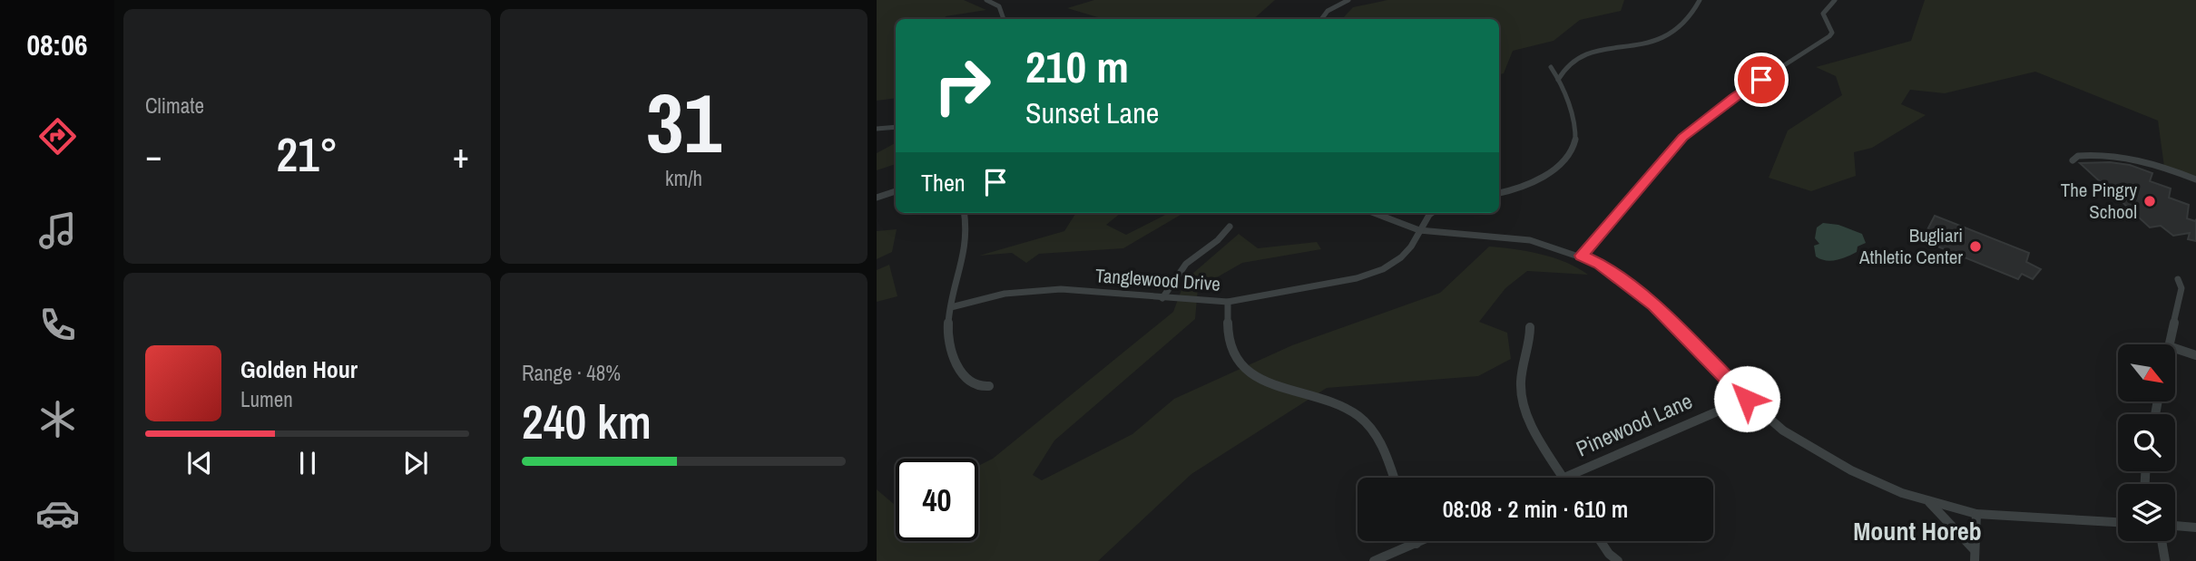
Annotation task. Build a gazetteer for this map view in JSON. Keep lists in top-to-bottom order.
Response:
{
  "streets": {
    "street": ["Tanglewood Drive", "Pinewood Lane"]
  },
  "districts": ["Mount Horeb"],
  "places": ["The Pingry School", "Bugliari Athletic Center"],
  "north": "bottom right",
  "page": {
    "tabs": "08:06",
    "tile": [
      "Climate",
      ["31", "km/h"],
      ["Range · 48%", "240 km"]
    ],
    "turn": ["210 m", "Sunset Lane"],
    "heat": ["−", "21°", "+"],
    "then": "Then",
    "song": ["Golden Hour", "Lumen"],
    "limit": "40",
    "trip": "08:08 · 2 min · 610 m"
  }
}
